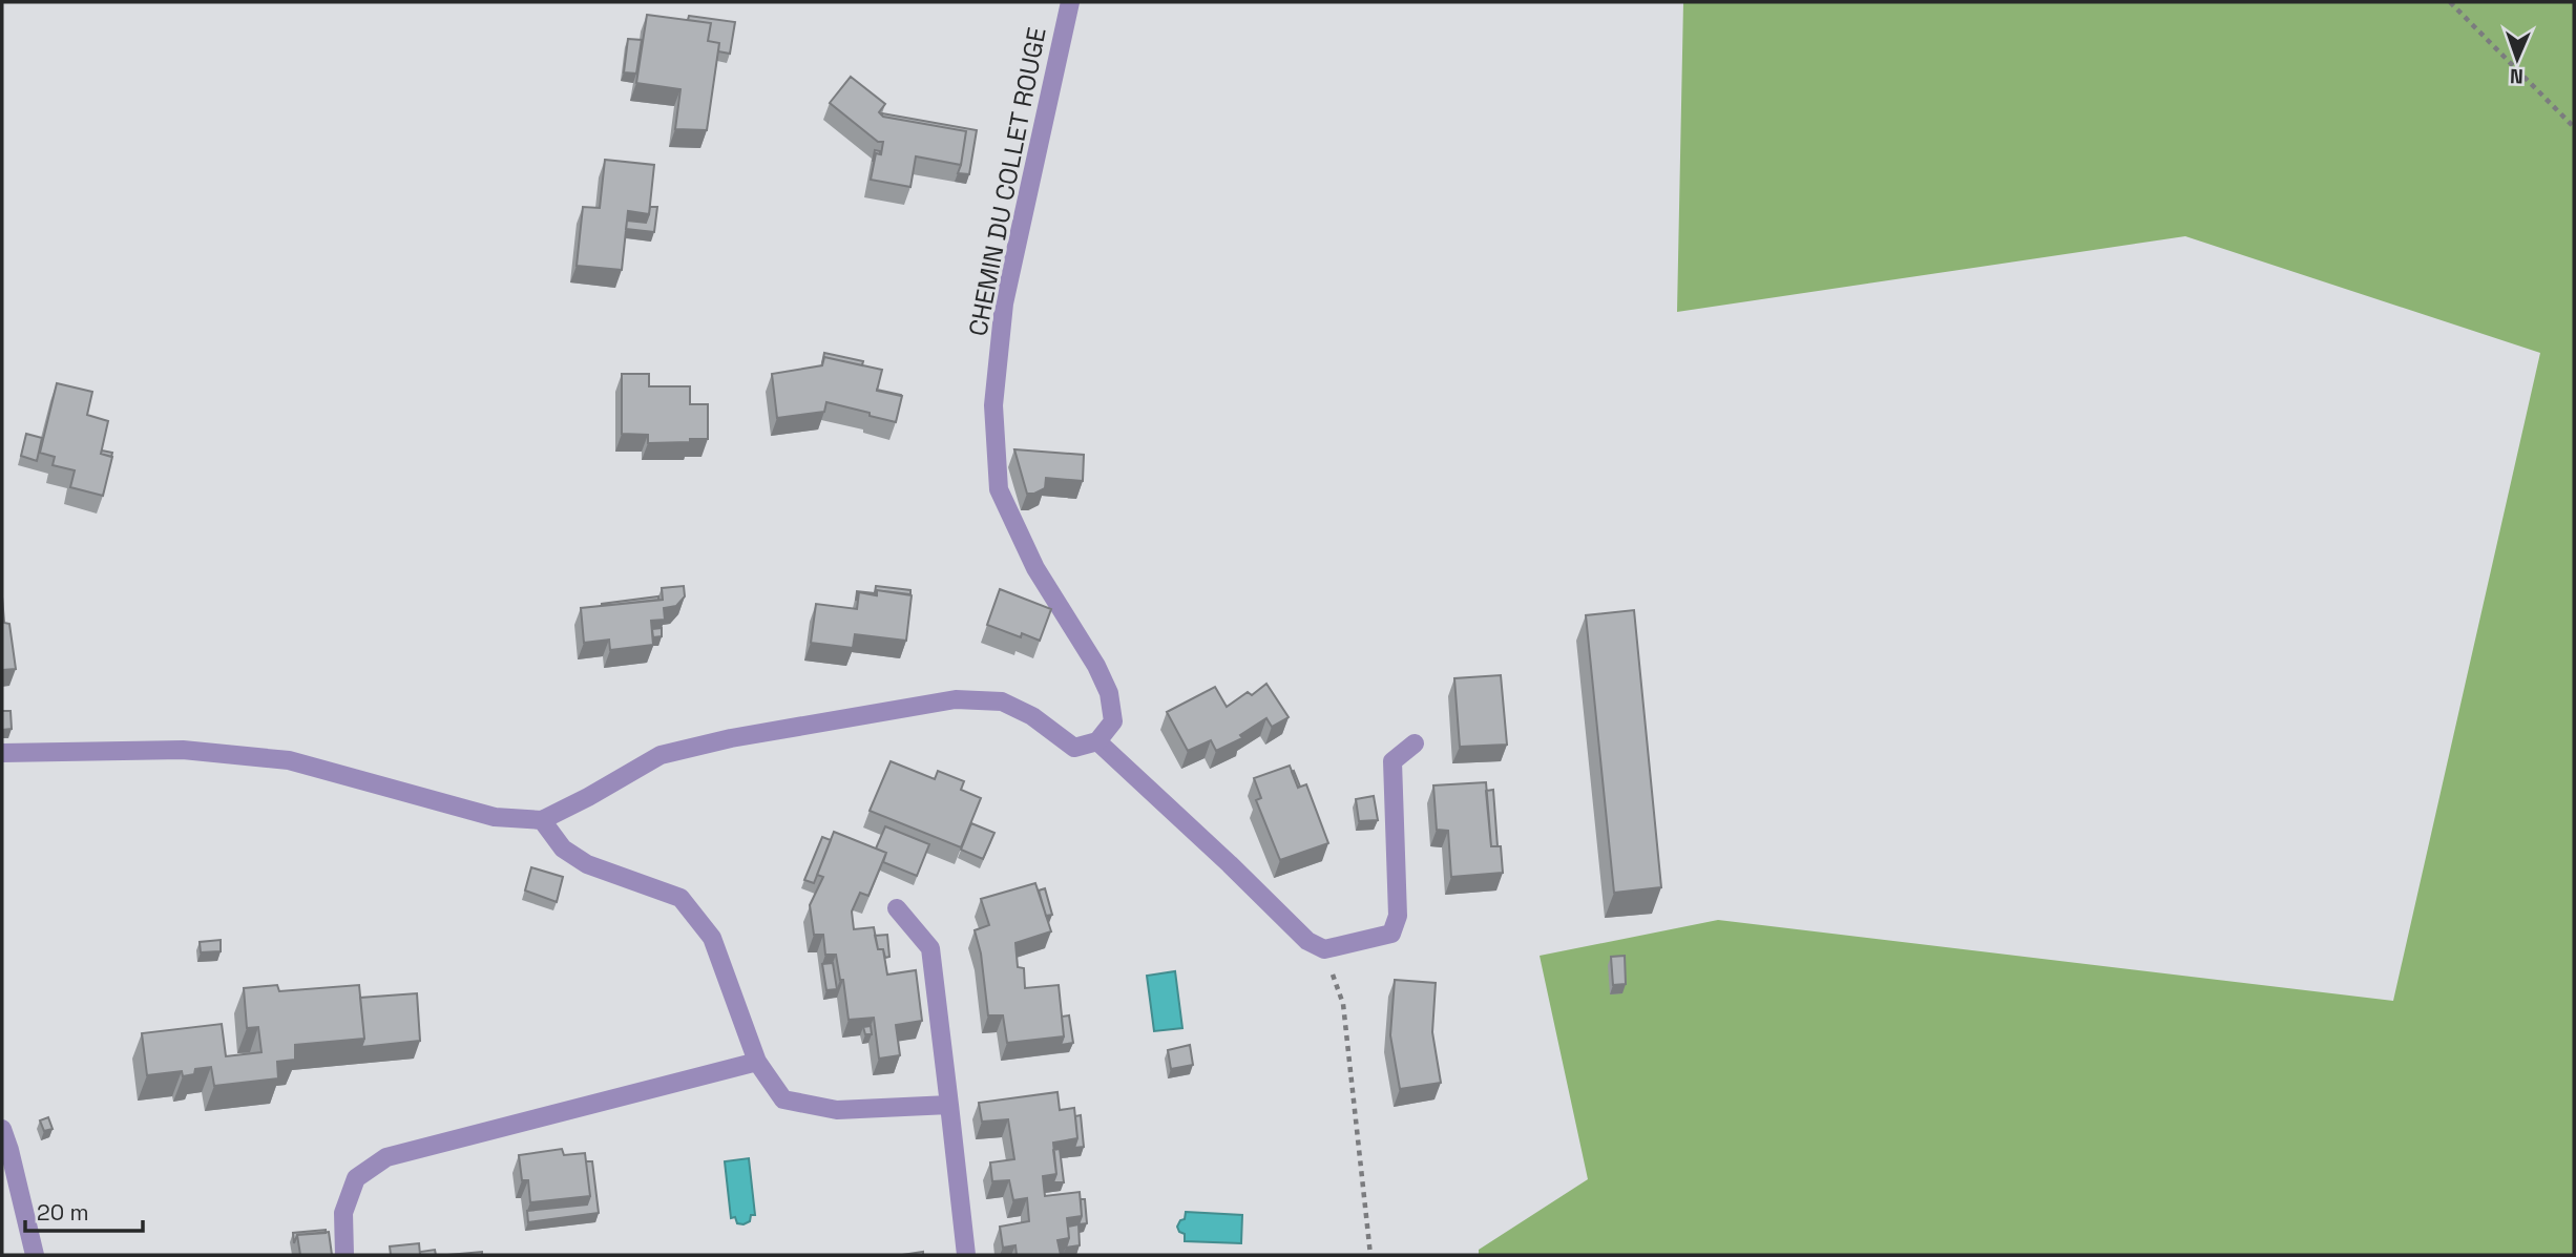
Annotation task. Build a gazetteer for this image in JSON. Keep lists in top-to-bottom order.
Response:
{
  "streets": {
    "street": ["CHEMIN DU COLLET ROUGE"]
  },
  "scale_bar": "20 m",
  "north": "bottom"
}
